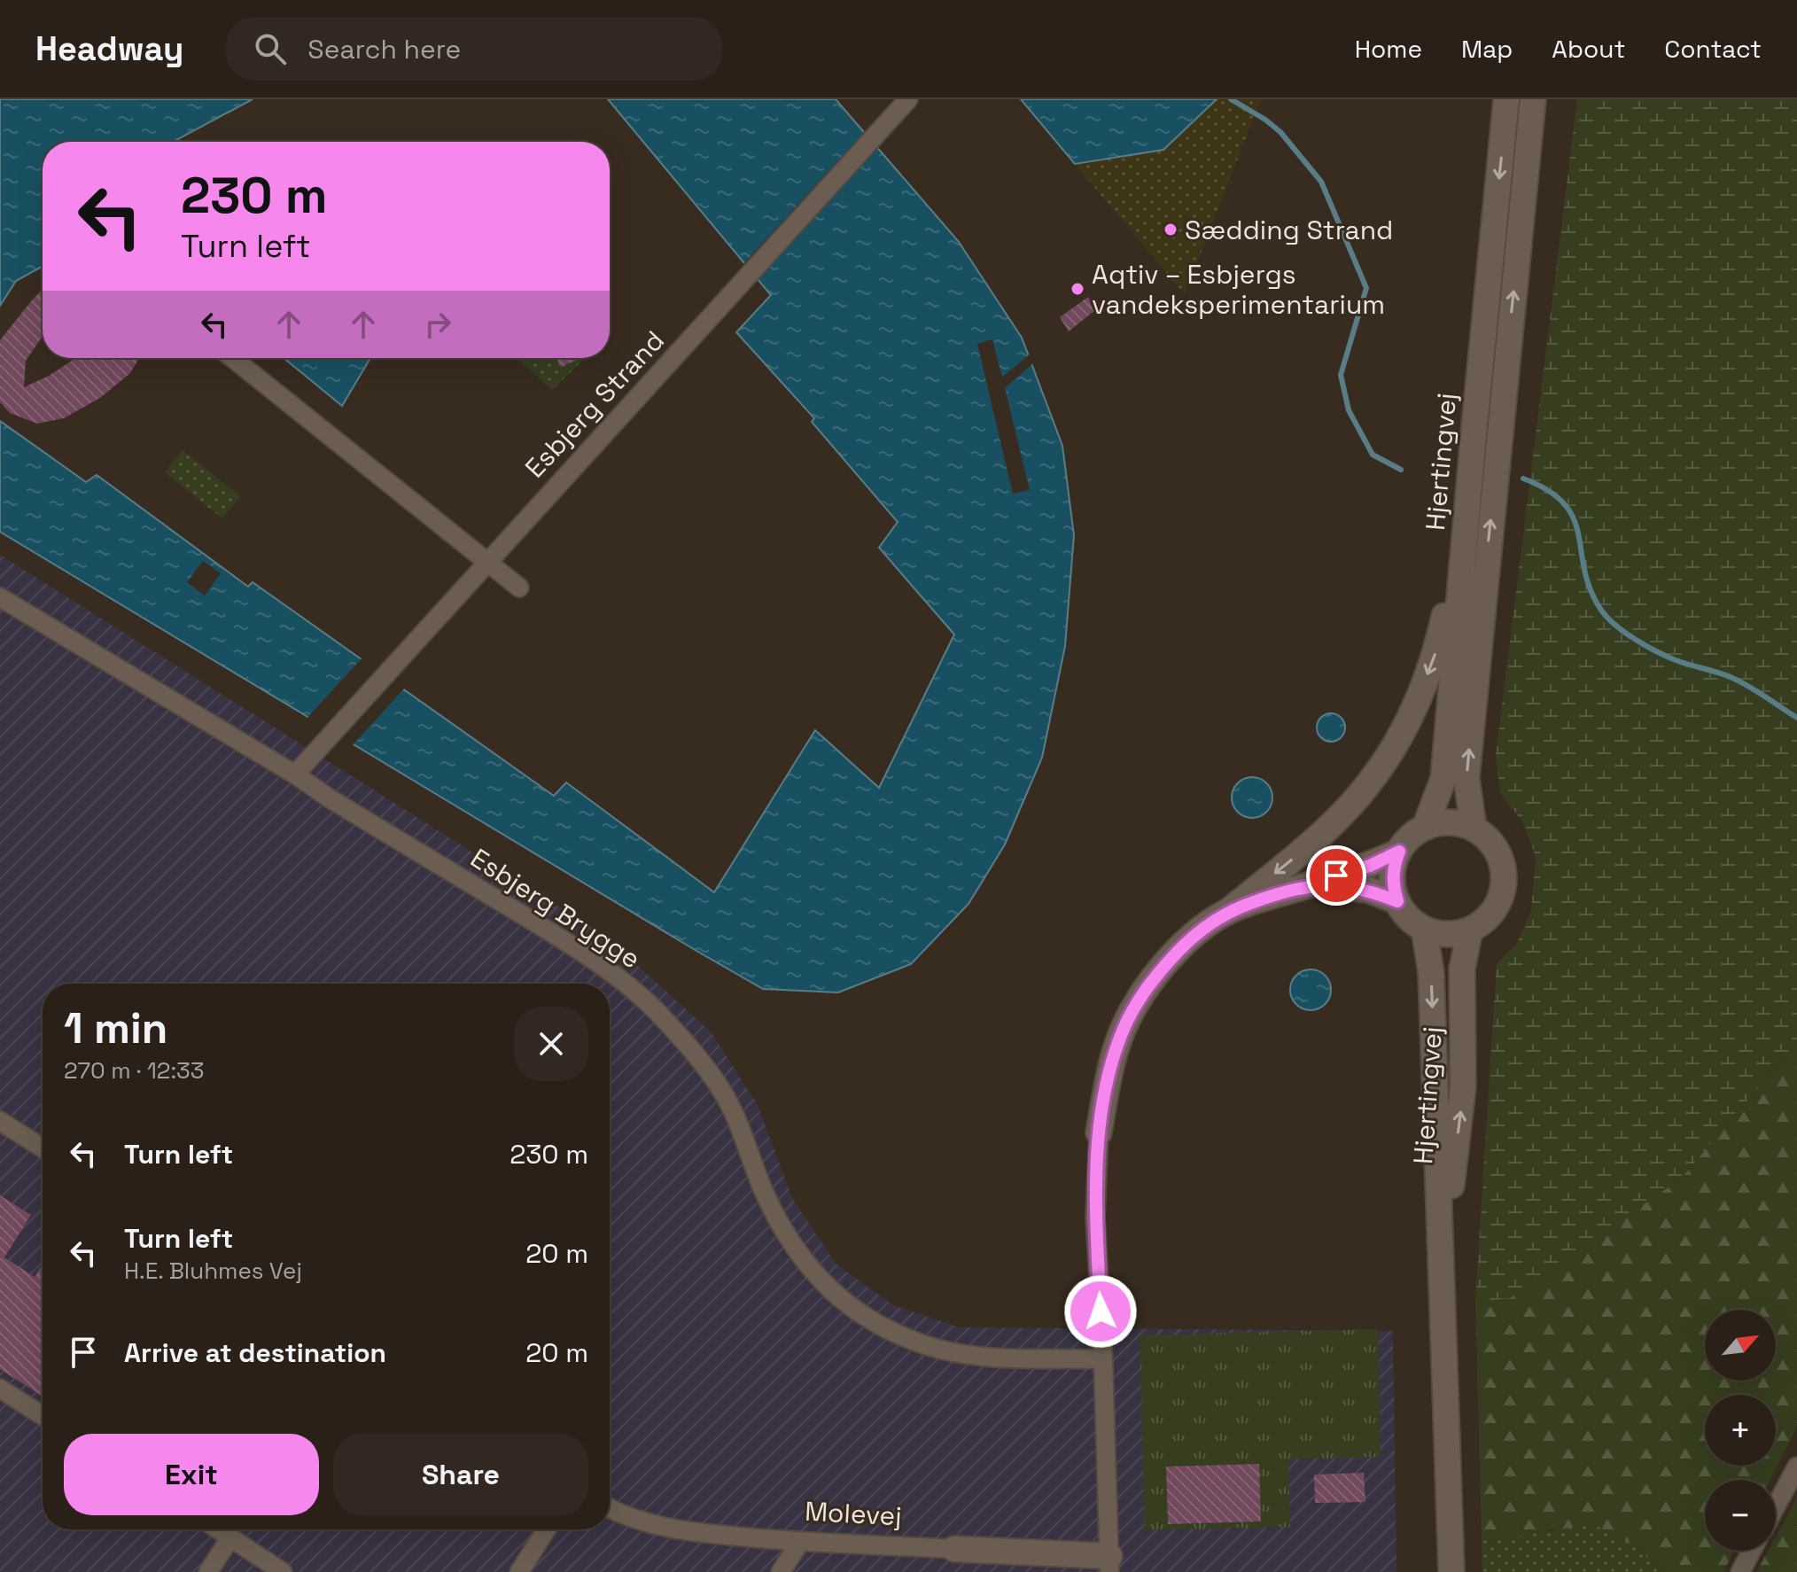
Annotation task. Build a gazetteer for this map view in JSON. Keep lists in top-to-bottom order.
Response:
{
  "streets": {
    "main road": ["Hjertingvej", "Molevej"],
    "street": ["Esbjerg Strand", "Esbjerg Brygge"]
  },
  "crossings": [
    ["Esbjerg Strand", "Esbjerg Brygge"]
  ],
  "places": ["Sædding Strand", "Aqtiv – Esbjergs vandeksperimentarium"],
  "north": "top right",
  "page": {
    "header": "Headway",
    "search": "Search here",
    "nav": [
      "Home",
      "Map",
      "About",
      "Contact"
    ],
    "turn": ["230 m", "Turn left"],
    "heading": ["1 min", "270 m · 12:33"],
    "list": [
      {
        "name": "Turn left",
        "value": "230 m"
      },
      {
        "name": "Turn left",
        "note": "H.E. Bluhmes Vej",
        "value": "20 m"
      },
      {
        "name": "Arrive at destination",
        "value": "20 m"
      }
    ],
    "map_buttons": ["+", "−"],
    "buttons": ["Exit", "Share"]
  }
}
